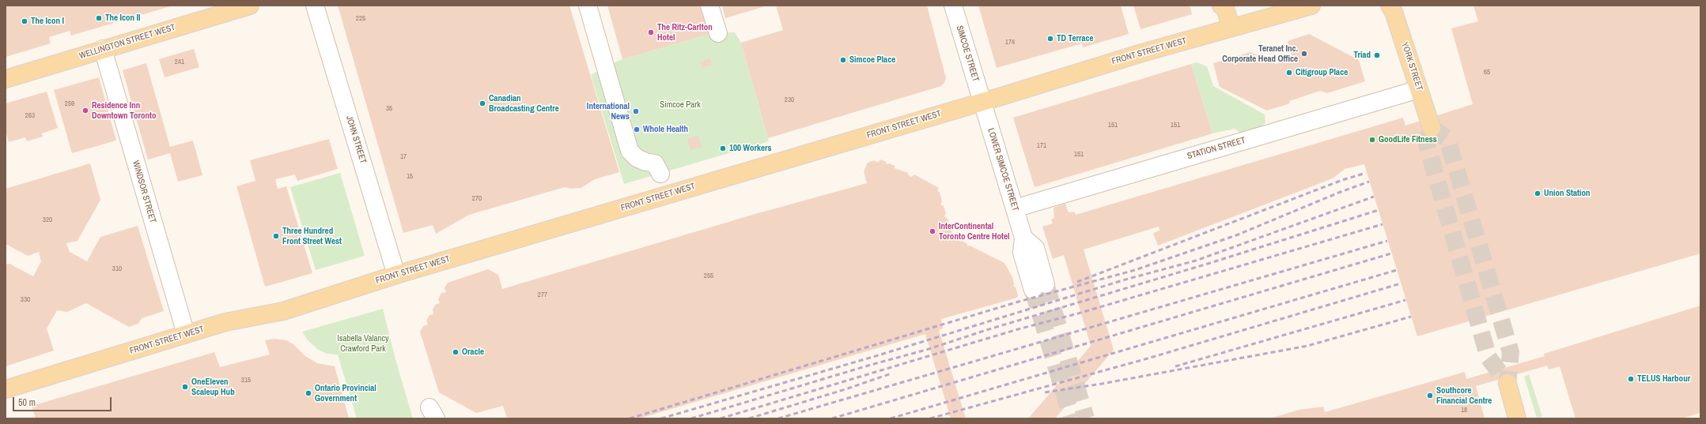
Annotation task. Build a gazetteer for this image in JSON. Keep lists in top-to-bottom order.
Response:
{
  "streets": {
    "main road": ["WELLINGTON STREET WEST", "FRONT STREET WEST", "YORK STREET"],
    "street": [
      "SIMCOE STREET",
      "JOHN STREET",
      "STATION STREET",
      "LOWER SIMCOE STREET",
      "WINDSOR STREET"
    ]
  },
  "crossings": [
    ["WELLINGTON STREET WEST", "WINDSOR STREET"],
    ["FRONT STREET WEST", "SIMCOE STREET"],
    ["FRONT STREET WEST", "JOHN STREET"],
    ["FRONT STREET WEST", "LOWER SIMCOE STREET"],
    ["FRONT STREET WEST", "WINDSOR STREET"],
    ["SIMCOE STREET", "LOWER SIMCOE STREET"],
    ["YORK STREET", "STATION STREET"],
    ["STATION STREET", "LOWER SIMCOE STREET"]
  ],
  "parks": ["Simcoe Park", "Isabella Valancy Crawford Park"],
  "places": [
    "The Icon II",
    "The Icon I",
    "The Ritz-Carlton Hotel",
    "TD Terrace",
    "Teranet Inc. Corporate Head Office",
    "Triad",
    "Simcoe Place",
    "Citigroup Place",
    "Canadian Broadcasting Centre",
    "Residence Inn Downtown Toronto",
    "International News",
    "Whole Health",
    "GoodLife Fitness",
    "100 Workers",
    "Union Station",
    "InterContinental Toronto Centre Hotel",
    "Three Hundred Front Street West",
    "Oracle",
    "TELUS Harbour",
    "OneEleven Scaleup Hub",
    "Ontario Provincial Government",
    "Southcore Financial Centre"
  ],
  "house_numbers": [
    "225",
    "174",
    "241",
    "65",
    "230",
    "259",
    "35",
    "263",
    "151",
    "151",
    "171",
    "151",
    "17",
    "15",
    "270",
    "320",
    "310",
    "255",
    "277",
    "330",
    "315",
    "18"
  ],
  "scale_bar": "50 m"
}
